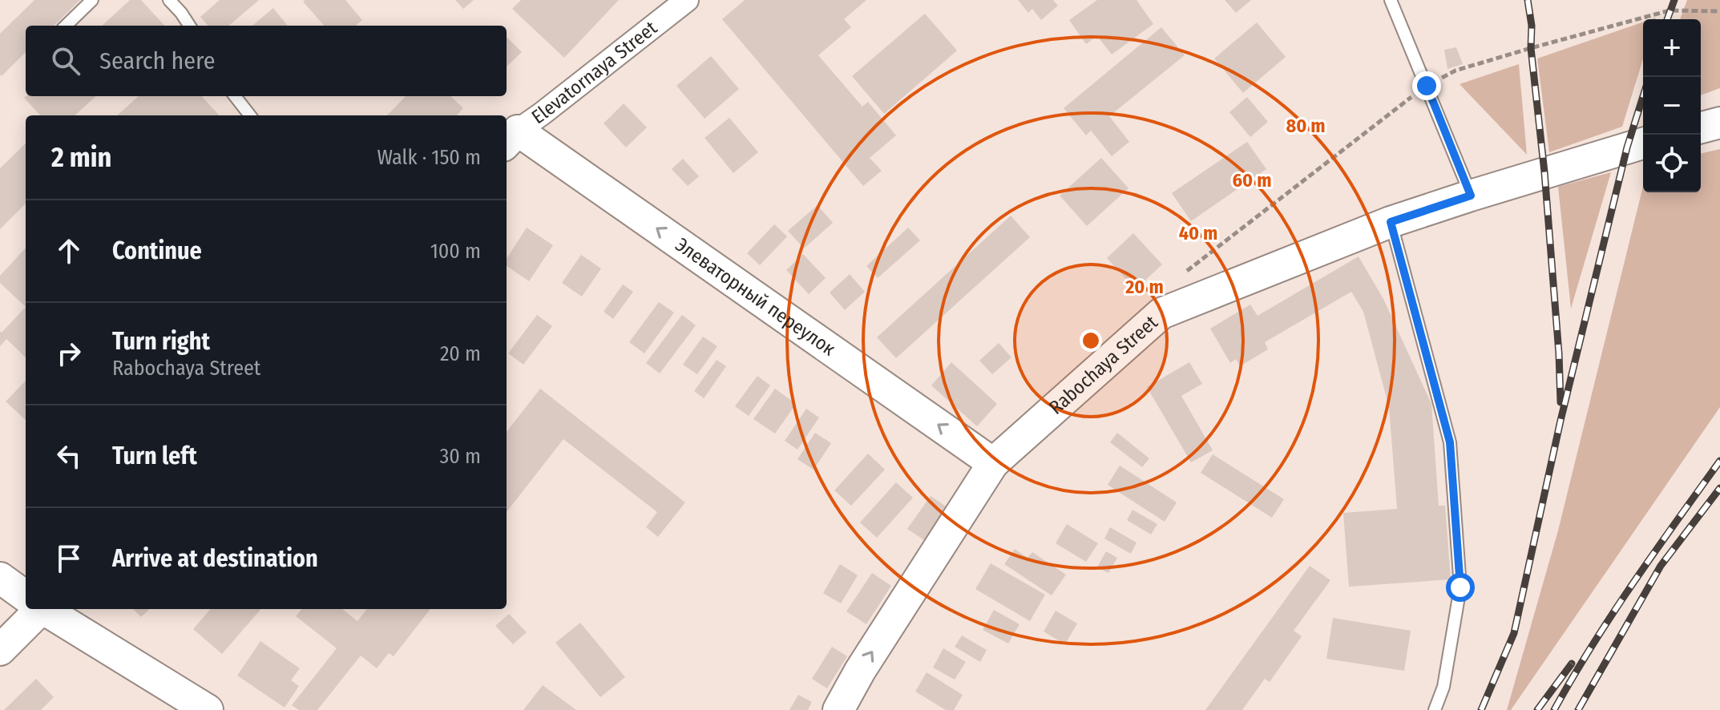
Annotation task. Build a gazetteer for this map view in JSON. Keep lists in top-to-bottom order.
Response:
{
  "streets": {
    "street": ["Elevatornaya Street", "Элеваторный переулок", "Rabochaya Street"]
  },
  "crossings": [
    ["Elevatornaya Street", "Элеваторный переулок"],
    ["Элеваторный переулок", "Rabochaya Street"]
  ],
  "one_way": ["Элеваторный переулок"],
  "page": {
    "map_buttons": ["+", "−"],
    "search": "Search here",
    "heading": ["2 min", "Walk · 150 m"],
    "list": [
      ["Continue", "100 m"],
      ["Turn right", "Rabochaya Street", "20 m"],
      ["Turn left", "30 m"],
      "Arrive at destination"
    ]
  },
  "rings": [
    "80 m",
    "60 m",
    "40 m",
    "20 m"
  ]
}
